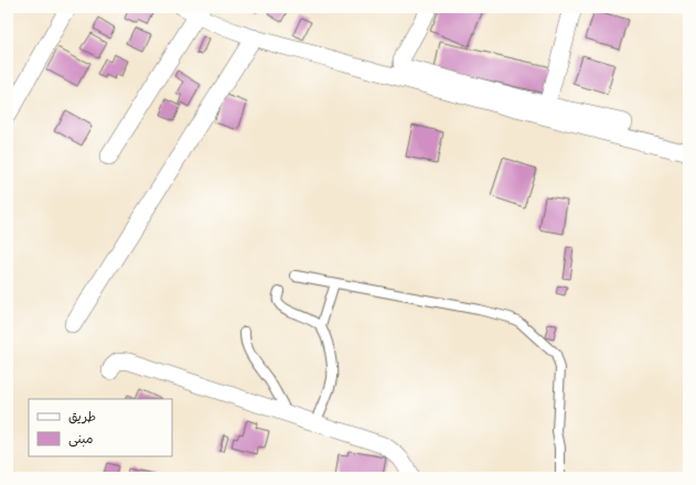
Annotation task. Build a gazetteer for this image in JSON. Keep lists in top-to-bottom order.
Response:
{
  "legend": ["طريق", "مبنى"]
}
